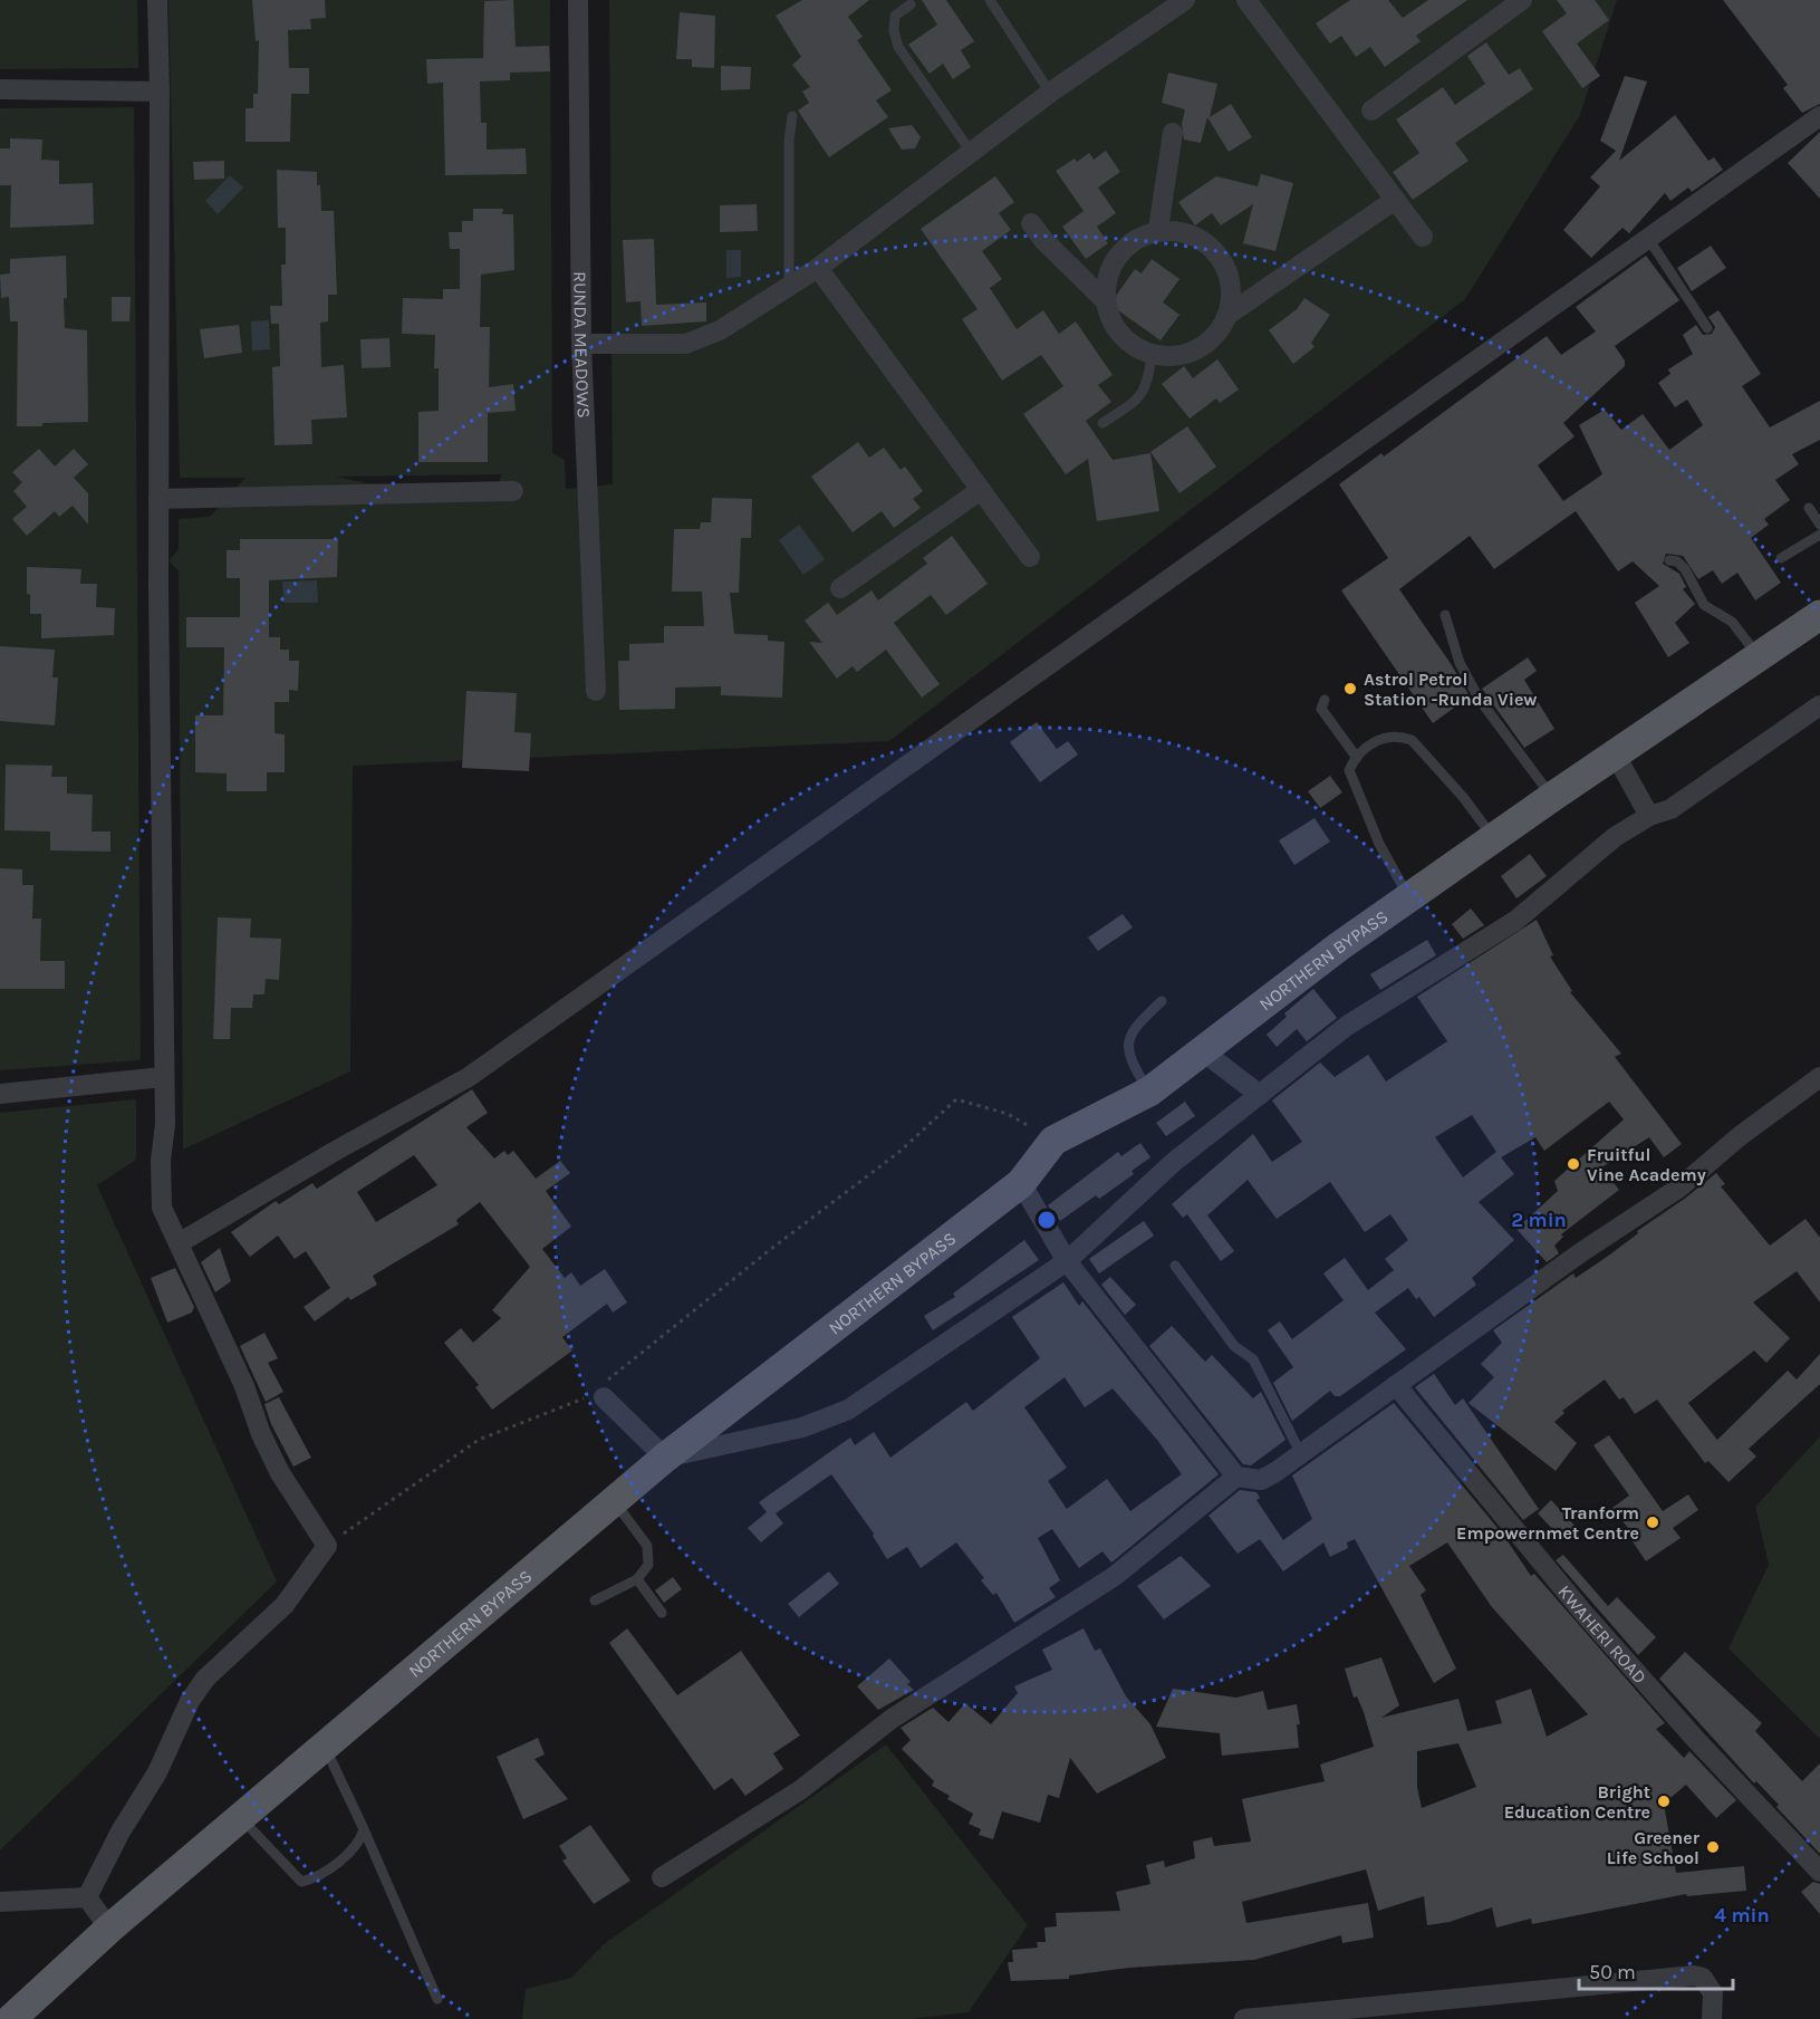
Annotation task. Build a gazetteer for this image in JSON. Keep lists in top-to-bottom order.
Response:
{
  "streets": {
    "main road": ["NORTHERN BYPASS"],
    "street": ["RUNDA MEADOWS", "KWAHERI ROAD"]
  },
  "places": [
    "Astrol Petrol Station -Runda View",
    "Fruitful Vine Academy",
    "Tranform Empowernmet Centre",
    "Bright Education Centre",
    "Greener Life School"
  ],
  "scale_bar": "50 m",
  "rings": ["2 min", "4 min"]
}
